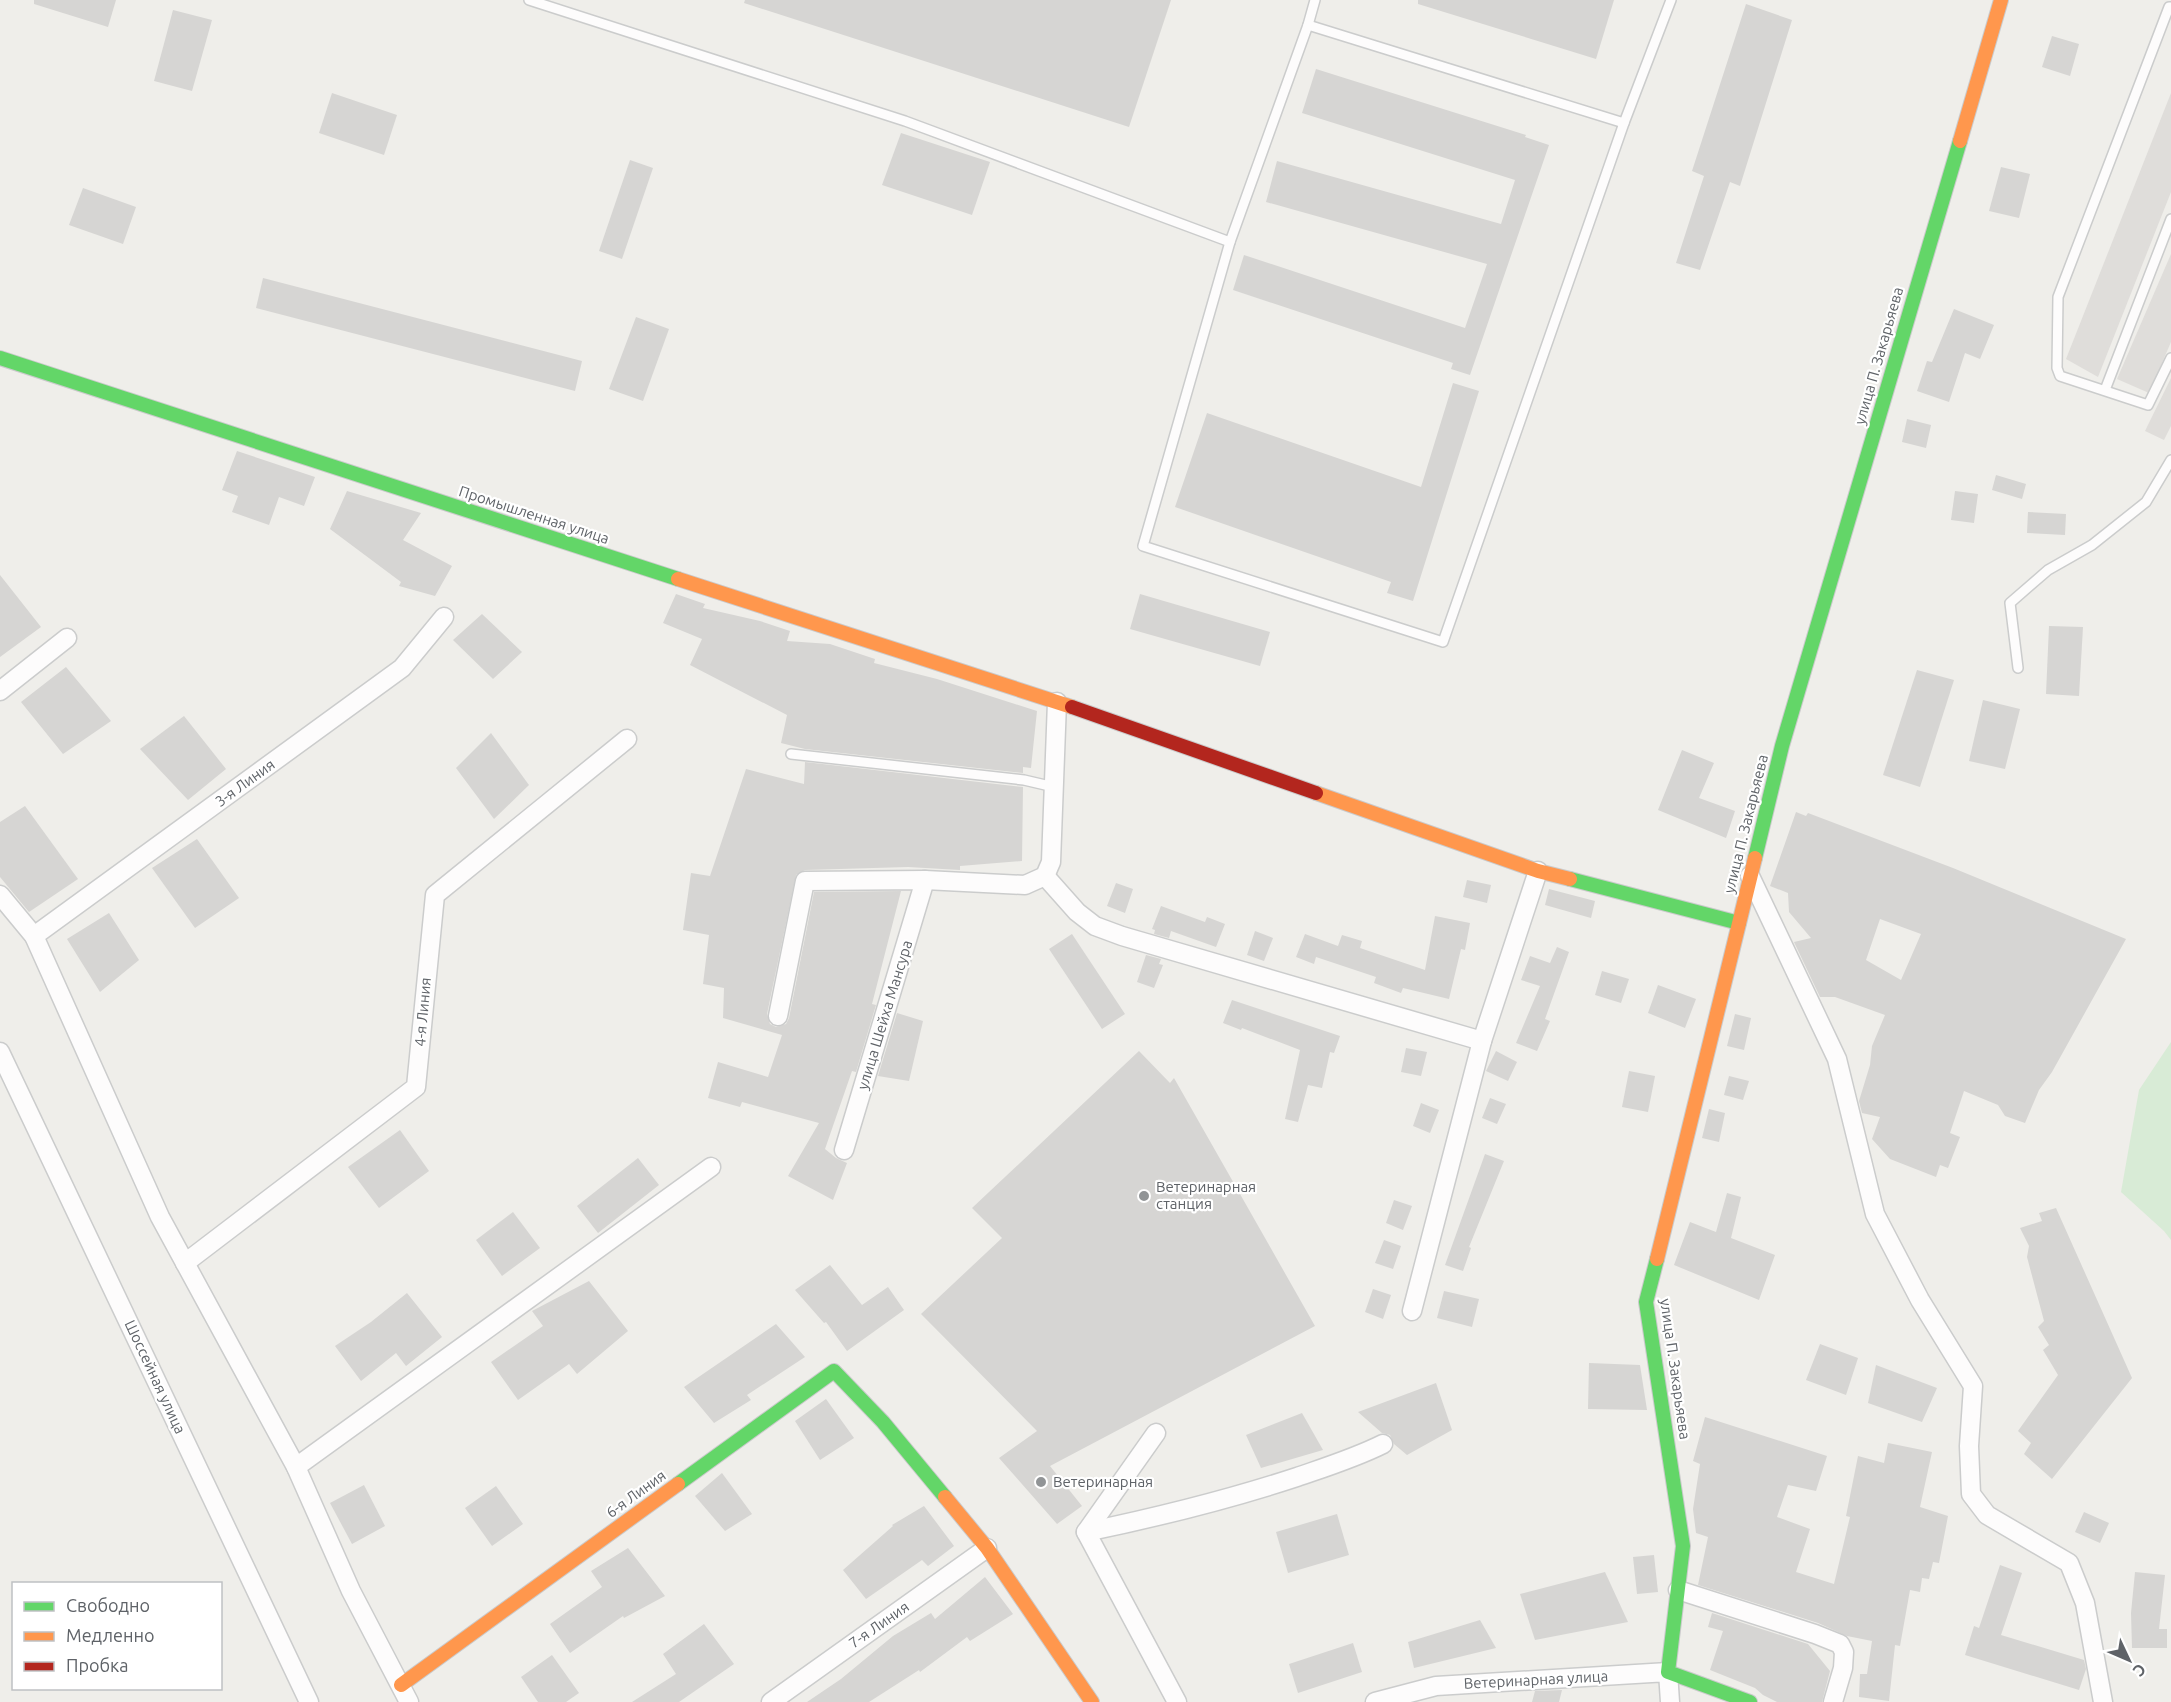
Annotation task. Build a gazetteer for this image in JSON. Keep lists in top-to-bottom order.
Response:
{
  "streets": {
    "street": [
      "улица П. Закарьяева",
      "Промышленная улица",
      "3-я Линия",
      "4-я Линия",
      "улица Шейха Мансура",
      "Шоссейная улица",
      "6-я Линия",
      "7-я Линия",
      "Ветеринарная улица"
    ]
  },
  "crossings": [
    ["улица П. Закарьяева", "Промышленная улица"],
    ["улица П. Закарьяева", "Ветеринарная улица"],
    ["6-я Линия", "7-я Линия"]
  ],
  "places": ["Ветеринарная станция", "Ветеринарная"],
  "legend": ["Свободно", "Медленно", "Пробка"],
  "north": "bottom right"
}
